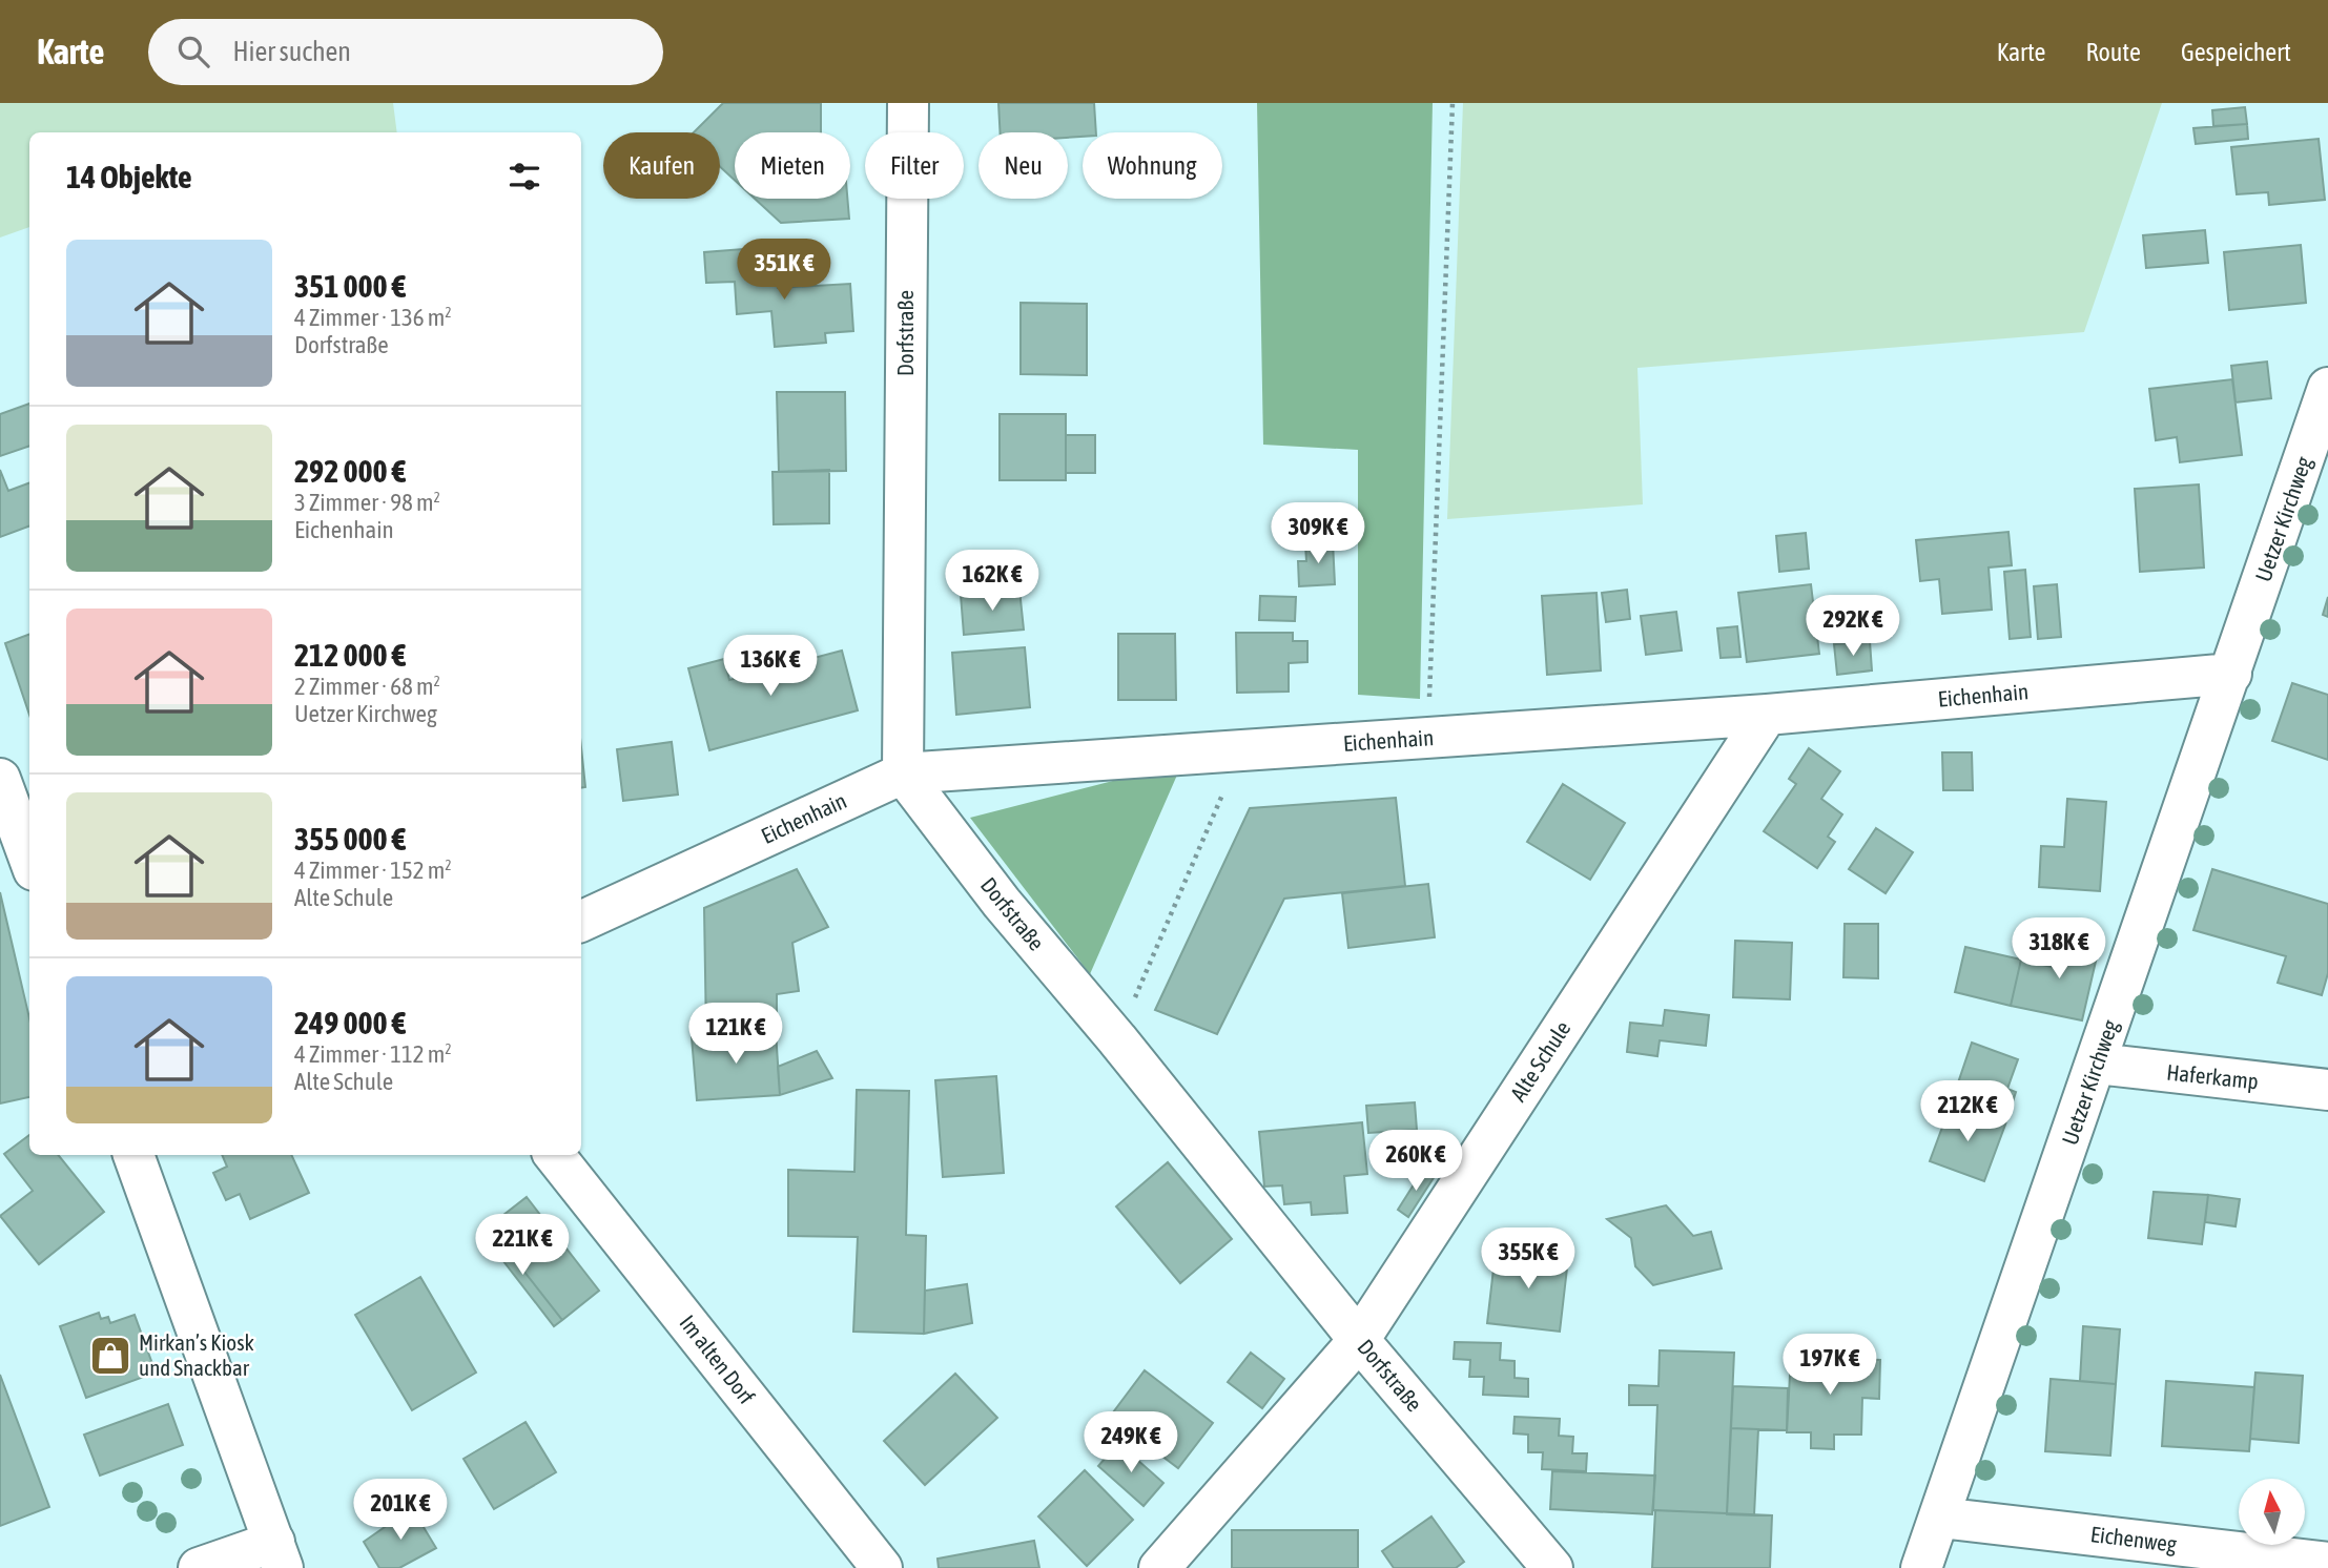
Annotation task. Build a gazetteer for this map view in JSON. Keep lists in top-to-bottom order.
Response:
{
  "streets": {
    "street": [
      "Dorfstraße",
      "Uetzer Kirchweg",
      "Eichenhain",
      "Alte Schule",
      "Haferkamp",
      "Im alten Dorf",
      "Eichenweg"
    ]
  },
  "crossings": [
    ["Dorfstraße", "Eichenhain"],
    ["Dorfstraße", "Alte Schule"],
    ["Uetzer Kirchweg", "Eichenhain"],
    ["Uetzer Kirchweg", "Haferkamp"],
    ["Uetzer Kirchweg", "Eichenweg"],
    ["Eichenhain", "Alte Schule"]
  ],
  "places": {
    "shop": ["Mirkan’s Kiosk und Snackbar"]
  },
  "north": "top",
  "page": {
    "header": "Karte",
    "search": "Hier suchen",
    "nav": ["Karte", "Route", "Gespeichert"],
    "chip": [
      "Kaufen",
      "Mieten",
      "Filter",
      "Neu",
      "Wohnung"
    ],
    "heading": "14 Objekte",
    "list": [
      {
        "name": "351 000 €",
        "note": "4 Zimmer · 136 m² · Dorfstraße"
      },
      {
        "name": "292 000 €",
        "note": "3 Zimmer · 98 m² · Eichenhain"
      },
      {
        "name": "212 000 €",
        "note": "2 Zimmer · 68 m² · Uetzer Kirchweg"
      },
      {
        "name": "355 000 €",
        "note": "4 Zimmer · 152 m² · Alte Schule"
      },
      {
        "name": "249 000 €",
        "note": "4 Zimmer · 112 m² · Alte Schule"
      }
    ],
    "price": [
      "351K €",
      "309K €",
      "162K €",
      "292K €",
      "136K €",
      "318K €",
      "121K €",
      "212K €",
      "260K €",
      "221K €",
      "355K €",
      "197K €",
      "249K €",
      "201K €"
    ]
  }
}
